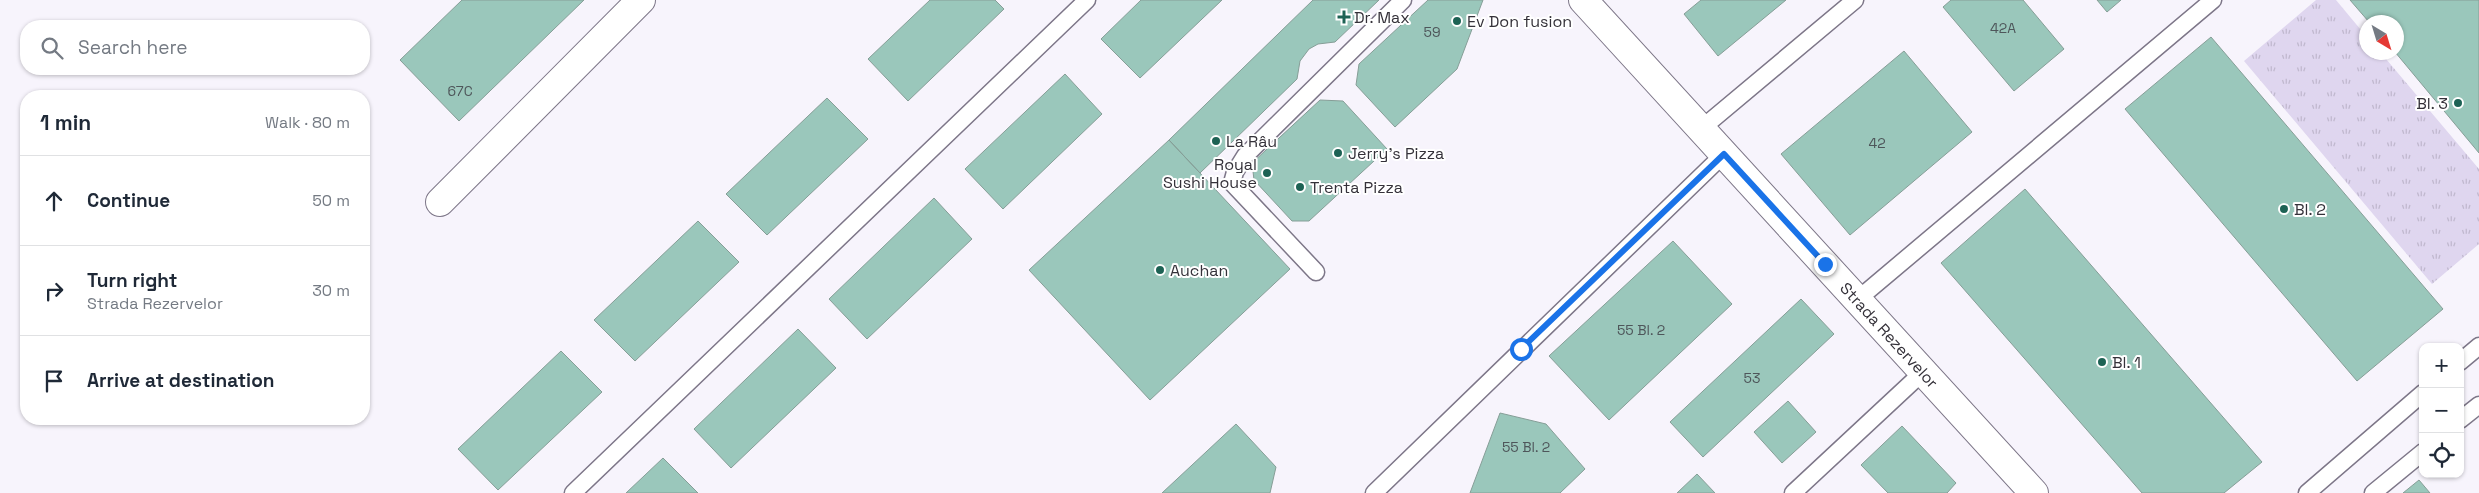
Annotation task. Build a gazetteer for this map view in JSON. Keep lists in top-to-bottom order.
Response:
{
  "streets": {
    "street": ["Strada Rezervelor"]
  },
  "places": {
    "health": ["Dr. Max"],
    "other": [
      "Ev Don fusion",
      "Bl. 3",
      "La Râu",
      "Jerry's Pizza",
      "Royal Sushi House",
      "Trenta Pizza",
      "Bl. 2",
      "Auchan",
      "Bl. 1"
    ]
  },
  "house_numbers": [
    "42A",
    "59",
    "67C",
    "42",
    "55 Bl. 2",
    "53",
    "55 Bl. 2"
  ],
  "north": "bottom right",
  "page": {
    "search": "Search here",
    "heading": ["1 min", "Walk · 80 m"],
    "list": [
      ["Continue", "50 m"],
      ["Turn right", "Strada Rezervelor", "30 m"],
      "Arrive at destination"
    ],
    "map_buttons": ["+", "−"]
  }
}
